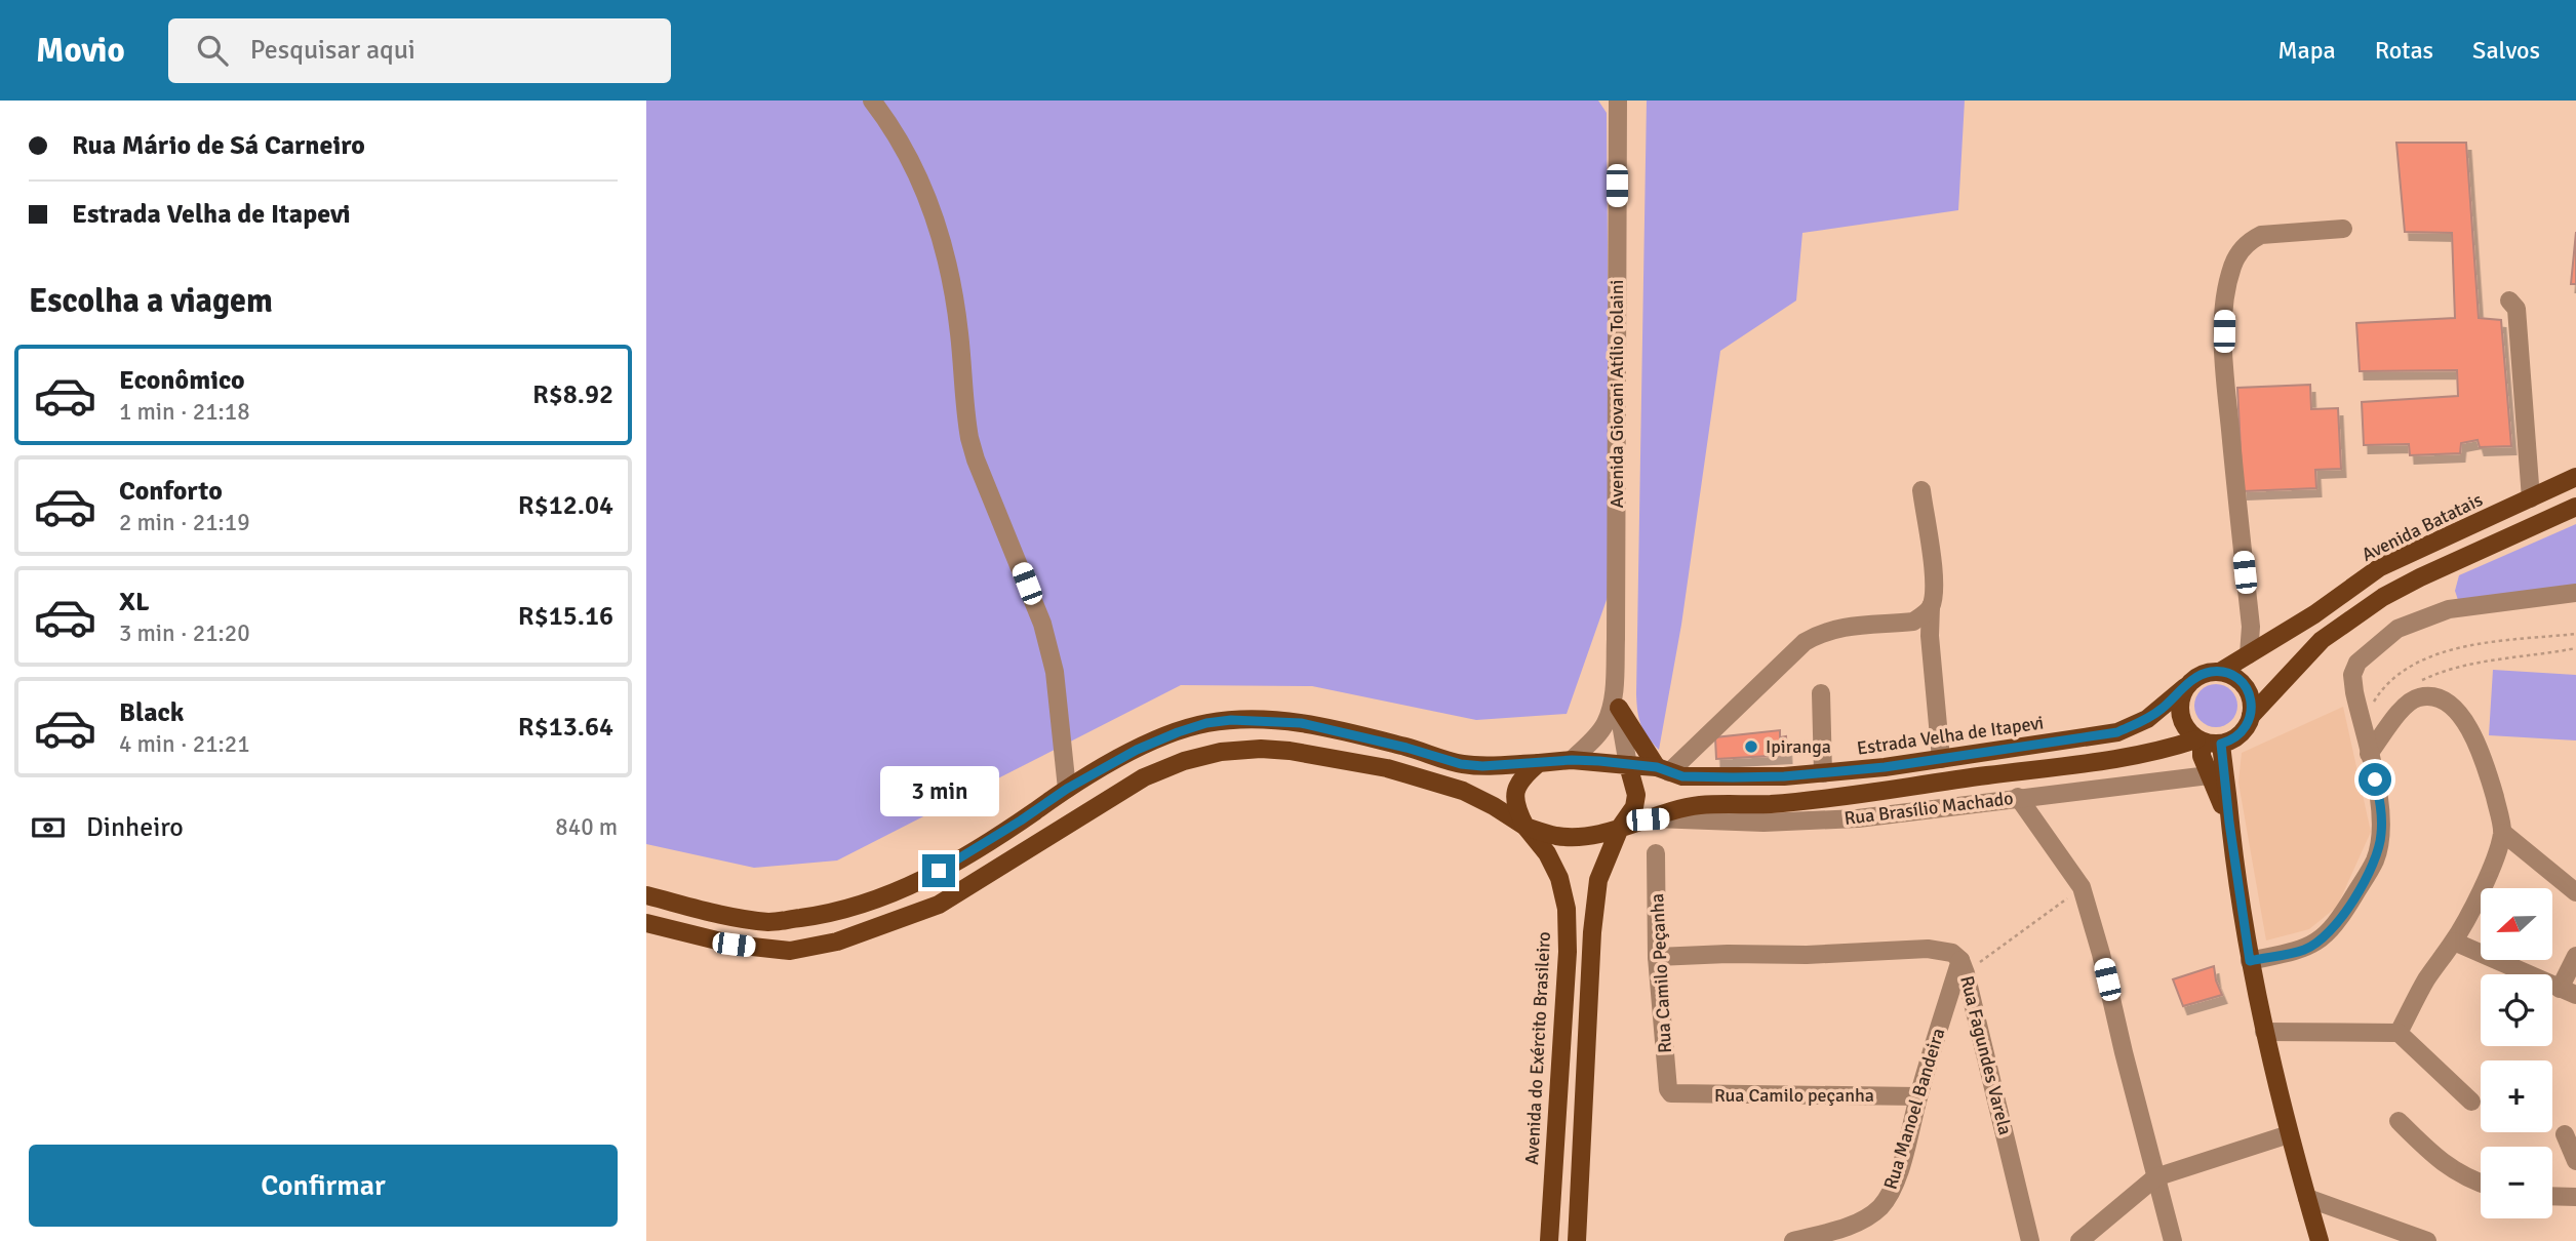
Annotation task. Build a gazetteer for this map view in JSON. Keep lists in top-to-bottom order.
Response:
{
  "streets": {
    "main road": ["Avenida Batatais", "Estrada Velha de Itapevi", "Avenida do Exército Brasileiro"],
    "street": [
      "Avenida Giovani Atílio Tolaini",
      "Rua Brasílio Machado",
      "Rua Camilo Peçanha",
      "Rua Fagundes Varela",
      "Rua Camilo peçanha",
      "Rua Manoel Bandeira"
    ]
  },
  "crossings": [
    ["Avenida Batatais", "Estrada Velha de Itapevi"],
    ["Estrada Velha de Itapevi", "Avenida do Exército Brasileiro"],
    ["Rua Camilo Peçanha", "Rua Fagundes Varela"],
    ["Rua Camilo Peçanha", "Rua Camilo peçanha"],
    ["Rua Fagundes Varela", "Rua Manoel Bandeira"],
    ["Rua Camilo peçanha", "Rua Manoel Bandeira"]
  ],
  "places": ["Ipiranga"],
  "north": "left",
  "page": {
    "header": "Movio",
    "search": "Pesquisar aqui",
    "nav": ["Mapa", "Rotas", "Salvos"],
    "banner": ["Rua Mário de Sá Carneiro", "Estrada Velha de Itapevi"],
    "heading": "Escolha a viagem",
    "list": [
      {
        "name": "Econômico",
        "note": "1 min · 21:18",
        "value": "R$8.92"
      },
      {
        "name": "Conforto",
        "note": "2 min · 21:19",
        "value": "R$12.04"
      },
      {
        "name": "XL",
        "note": "3 min · 21:20",
        "value": "R$15.16"
      },
      {
        "name": "Black",
        "note": "4 min · 21:21",
        "value": "R$13.64"
      }
    ],
    "bubble": "3 min",
    "pay": ["Dinheiro", "840 m"],
    "map_buttons": ["+", "−"],
    "buttons": "Confirmar"
  }
}
